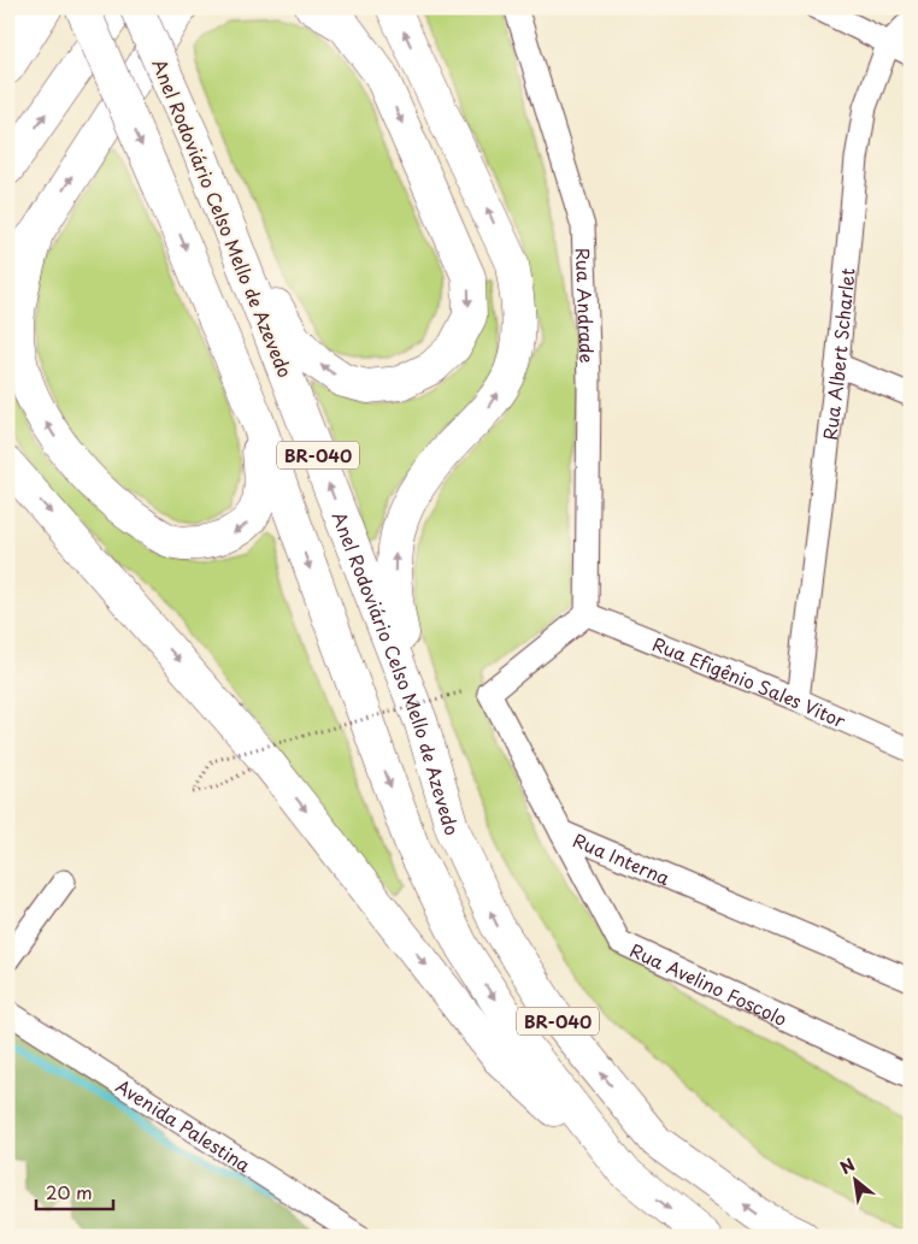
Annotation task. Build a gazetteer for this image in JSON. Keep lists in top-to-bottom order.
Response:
{
  "streets": {
    "main road": ["Anel Rodoviário Celso Mello de Azevedo", "BR-040"],
    "street": [
      "Rua Andrade",
      "Rua Albert Scharlet",
      "Rua Efigênio Sales Vitor",
      "Rua Interna",
      "Rua Avelino Foscolo",
      "Avenida Palestina"
    ]
  },
  "crossings": [
    ["Rua Andrade", "Rua Efigênio Sales Vitor"],
    ["Rua Andrade", "Rua Interna"],
    ["Rua Albert Scharlet", "Rua Efigênio Sales Vitor"],
    ["Rua Efigênio Sales Vitor", "Rua Interna"],
    ["Rua Interna", "Rua Avelino Foscolo"]
  ],
  "scale_bar": "20 m",
  "north": "top left"
}
